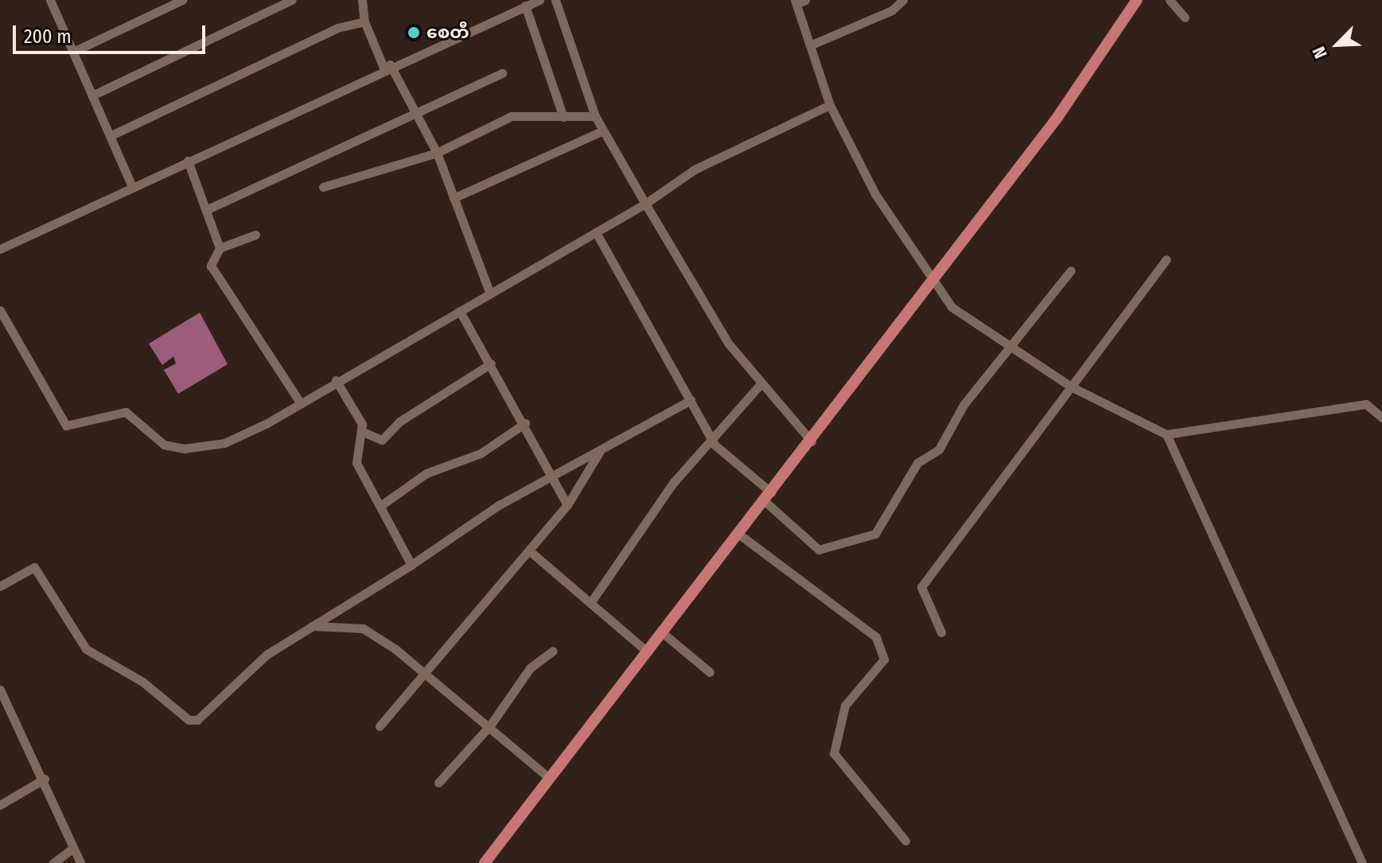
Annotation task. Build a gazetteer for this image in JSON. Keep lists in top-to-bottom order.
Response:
{
  "places": ["စေတီ"],
  "scale_bar": "200 m",
  "north": "bottom left"
}
